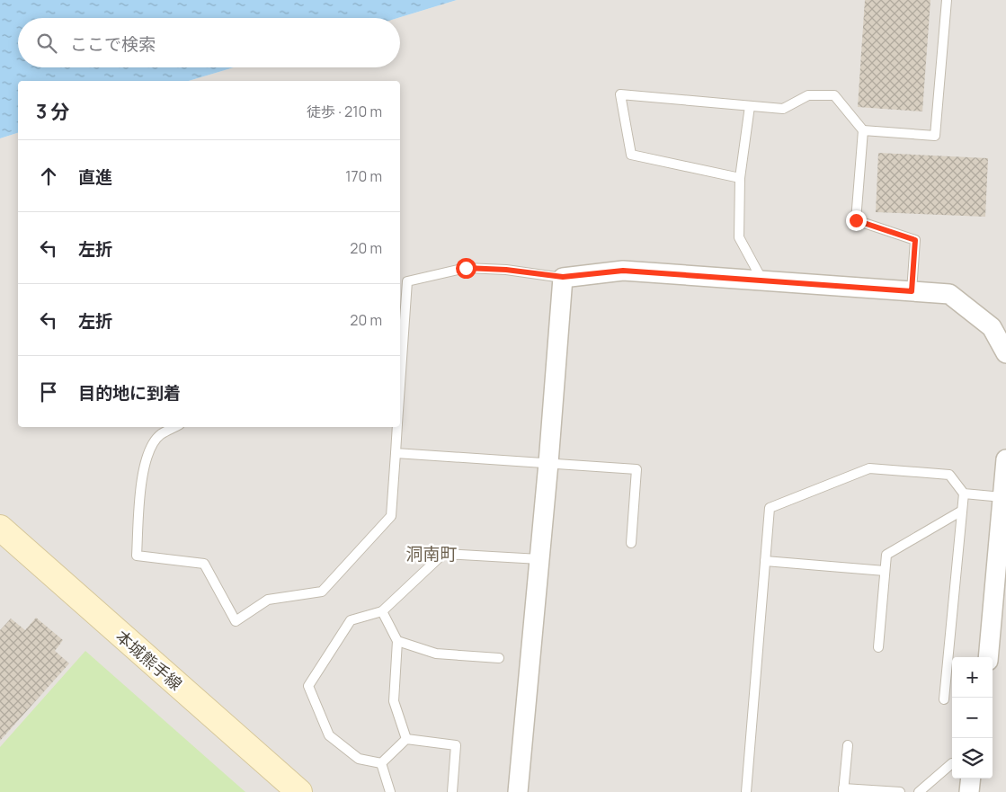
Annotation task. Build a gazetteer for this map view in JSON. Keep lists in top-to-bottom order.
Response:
{
  "streets": {
    "main road": ["本城熊手線"]
  },
  "districts": ["洞南町"],
  "page": {
    "search": "ここで検索",
    "heading": ["3 分", "徒歩 · 210 m"],
    "list": [
      ["直進", "170 m"],
      ["左折", "20 m"],
      ["左折", "20 m"],
      "目的地に到着"
    ],
    "map_buttons": ["+", "−"]
  }
}
